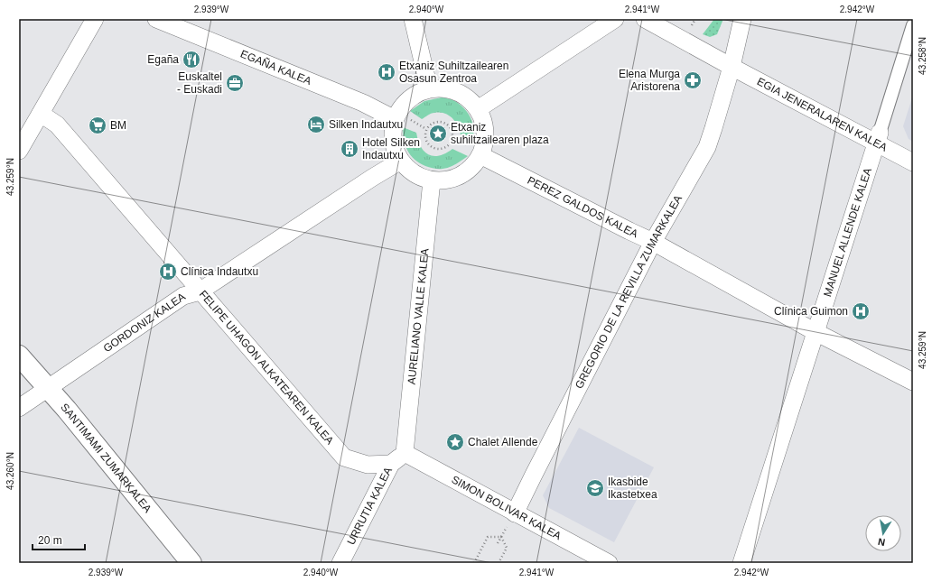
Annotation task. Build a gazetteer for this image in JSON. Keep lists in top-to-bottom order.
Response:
{
  "streets": {
    "street": [
      "EGAÑA KALEA",
      "EGIA JENERALAREN KALEA",
      "PEREZ GALDOS KALEA",
      "MANUEL ALLENDE KALEA",
      "GREGORIO DE LA REVILLA ZUMARKALEA",
      "AURELIANO VALLE KALEA",
      "GORDONIZ KALEA",
      "FELIPE UHAGON ALKATEAREN KALEA",
      "SANTIMAMI ZUMARKALEA",
      "URRUTIA KALEA",
      "SIMON BOLIVAR KALEA"
    ]
  },
  "crossings": [
    ["EGIA JENERALAREN KALEA", "MANUEL ALLENDE KALEA"],
    ["EGIA JENERALAREN KALEA", "GREGORIO DE LA REVILLA ZUMARKALEA"],
    ["PEREZ GALDOS KALEA", "MANUEL ALLENDE KALEA"],
    ["PEREZ GALDOS KALEA", "GREGORIO DE LA REVILLA ZUMARKALEA"],
    ["GREGORIO DE LA REVILLA ZUMARKALEA", "SIMON BOLIVAR KALEA"],
    ["AURELIANO VALLE KALEA", "FELIPE UHAGON ALKATEAREN KALEA"],
    ["AURELIANO VALLE KALEA", "URRUTIA KALEA"],
    ["AURELIANO VALLE KALEA", "SIMON BOLIVAR KALEA"],
    ["GORDONIZ KALEA", "FELIPE UHAGON ALKATEAREN KALEA"],
    ["GORDONIZ KALEA", "SANTIMAMI ZUMARKALEA"],
    ["FELIPE UHAGON ALKATEAREN KALEA", "URRUTIA KALEA"],
    ["FELIPE UHAGON ALKATEAREN KALEA", "SIMON BOLIVAR KALEA"],
    ["URRUTIA KALEA", "SIMON BOLIVAR KALEA"]
  ],
  "places": {
    "restaurant": ["Egaña"],
    "hospital": ["Etxaniz Suhiltzailearen Osasun Zentroa", "Clínica Indautxu", "Clínica Guimon"],
    "pharmacy": ["Elena Murga Aristorena"],
    "office": ["Euskaltel - Euskadi"],
    "hotel": ["Silken Indautxu"],
    "supermarket": ["BM"],
    "place": ["Etxaniz suhiltzailearen plaza", "Chalet Allende"],
    "building": ["Hotel Silken Indautxu"],
    "school or university": ["Ikasbide Ikastetxea"]
  },
  "scale_bar": "20 m",
  "north": "bottom",
  "coordinates": [
    "2.939°W",
    "2.940°W",
    "2.941°W",
    "2.942°W",
    "43.258°N",
    "43.259°N",
    "43.260°N"
  ]
}
